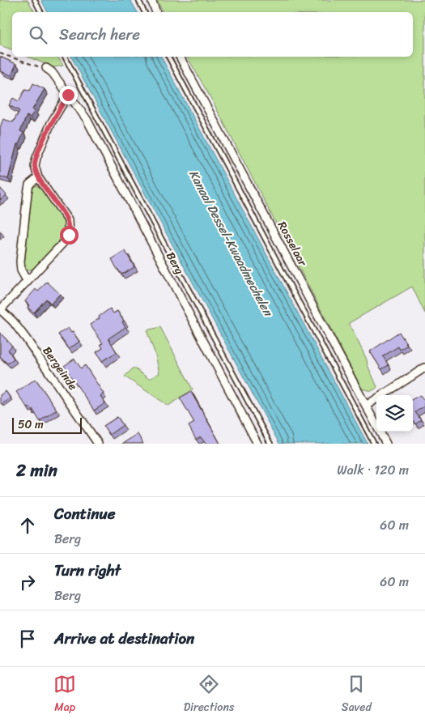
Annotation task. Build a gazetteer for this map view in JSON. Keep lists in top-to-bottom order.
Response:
{
  "streets": {
    "street": ["Rosselaar", "Berg", "Bergeinde"]
  },
  "water": ["Kanaal Dessel-Kwaadmechelen"],
  "scale_bar": "50 m",
  "page": {
    "search": "Search here",
    "scale": "50 m",
    "heading": ["2 min", "Walk · 120 m"],
    "list": [
      ["Continue", "Berg", "60 m"],
      ["Turn right", "Berg", "60 m"],
      "Arrive at destination"
    ],
    "nav": ["Map", "Directions", "Saved"]
  }
}
